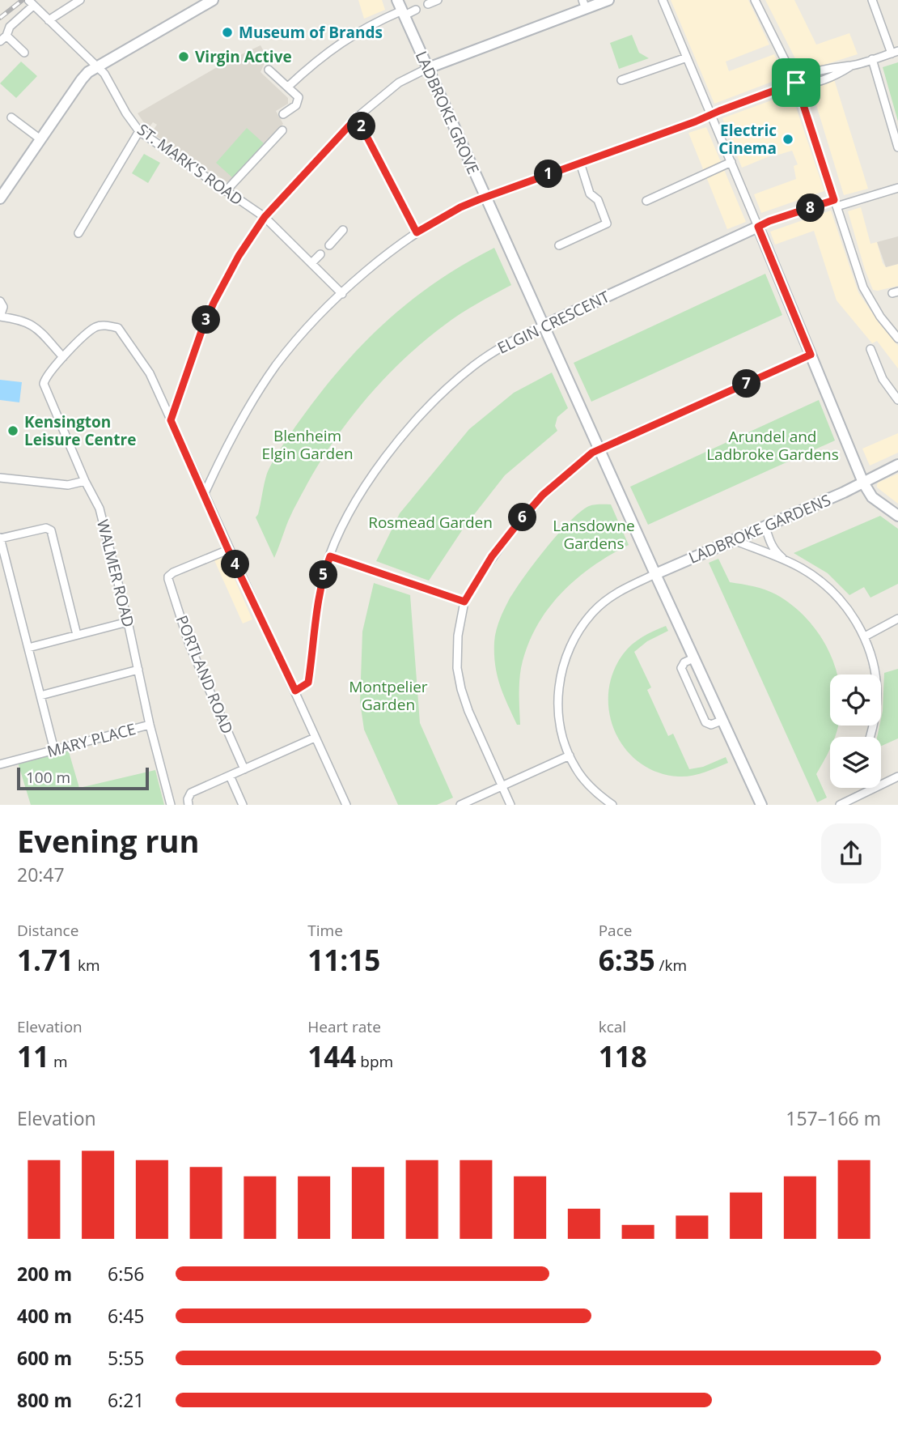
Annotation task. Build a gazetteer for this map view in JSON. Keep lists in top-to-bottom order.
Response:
{
  "streets": {
    "main road": ["LADBROKE GROVE", "ELGIN CRESCENT", "LADBROKE GARDENS"],
    "street": [
      "ST. MARK'S ROAD",
      "WALMER ROAD",
      "PORTLAND ROAD",
      "MARY PLACE"
    ]
  },
  "crossings": [
    ["LADBROKE GROVE", "ELGIN CRESCENT"],
    ["LADBROKE GROVE", "LADBROKE GARDENS"],
    ["WALMER ROAD", "MARY PLACE"]
  ],
  "parks": [
    "Blenheim Elgin Garden",
    "Arundel and Ladbroke Gardens",
    "Rosmead Garden",
    "Lansdowne Gardens",
    "Montpelier Garden"
  ],
  "places": [
    "Museum of Brands",
    "Virgin Active",
    "Electric Cinema",
    "Kensington Leisure Centre"
  ],
  "scale_bar": "100 m",
  "page": {
    "pins": [
      "2",
      "1",
      "8",
      "3",
      "7",
      "6",
      "4",
      "5"
    ],
    "scale": "100 m",
    "heading": ["Evening run", "20:47"],
    "stats": [
      ["Distance", "1.71 km"],
      ["Time", "11:15"],
      ["Pace", "6:35 /km"],
      ["Elevation", "11 m"],
      ["Heart rate", "144 bpm"],
      ["kcal", "118"]
    ],
    "chart": ["Elevation", "157–166 m"],
    "list": [
      {
        "name": "200 m",
        "note": "6:56"
      },
      {
        "name": "400 m",
        "note": "6:45"
      },
      {
        "name": "600 m",
        "note": "5:55"
      },
      {
        "name": "800 m",
        "note": "6:21"
      }
    ]
  }
}
